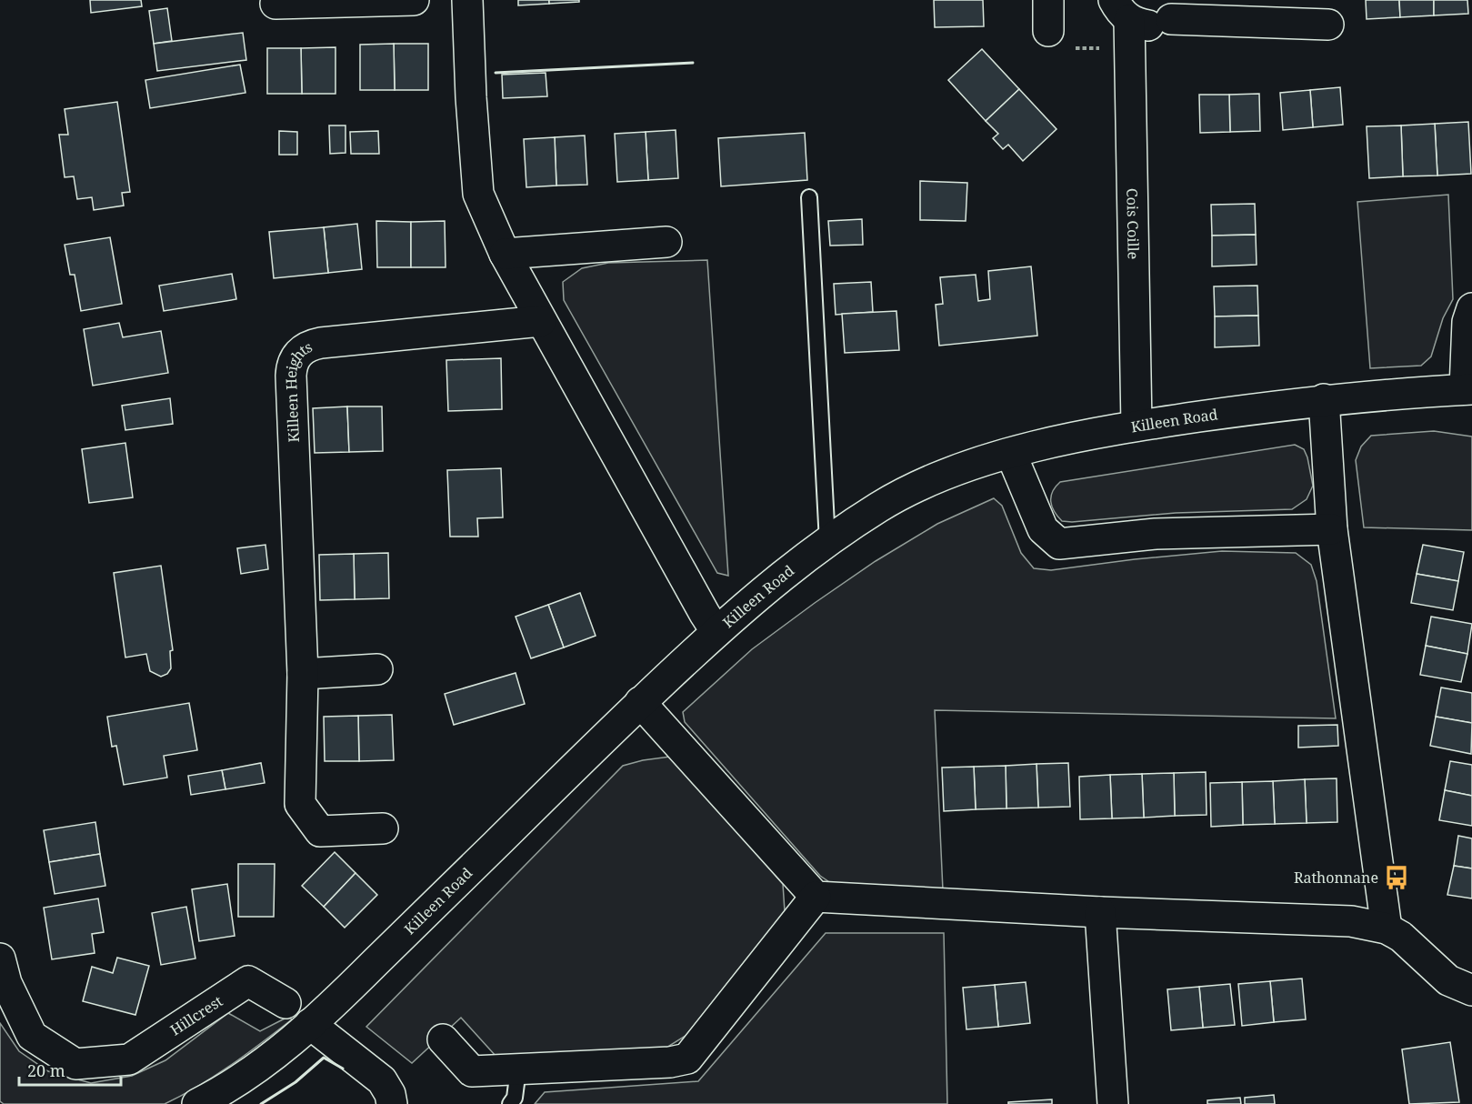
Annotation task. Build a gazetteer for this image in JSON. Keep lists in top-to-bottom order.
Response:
{
  "streets": {
    "street": [
      "Cois Coille",
      "Killeen Heights",
      "Killeen Road",
      "Hillcrest"
    ]
  },
  "crossings": [
    ["Cois Coille", "Killeen Road"]
  ],
  "places": {
    "bus stop": ["Rathonnane"]
  },
  "scale_bar": "20 m"
}
